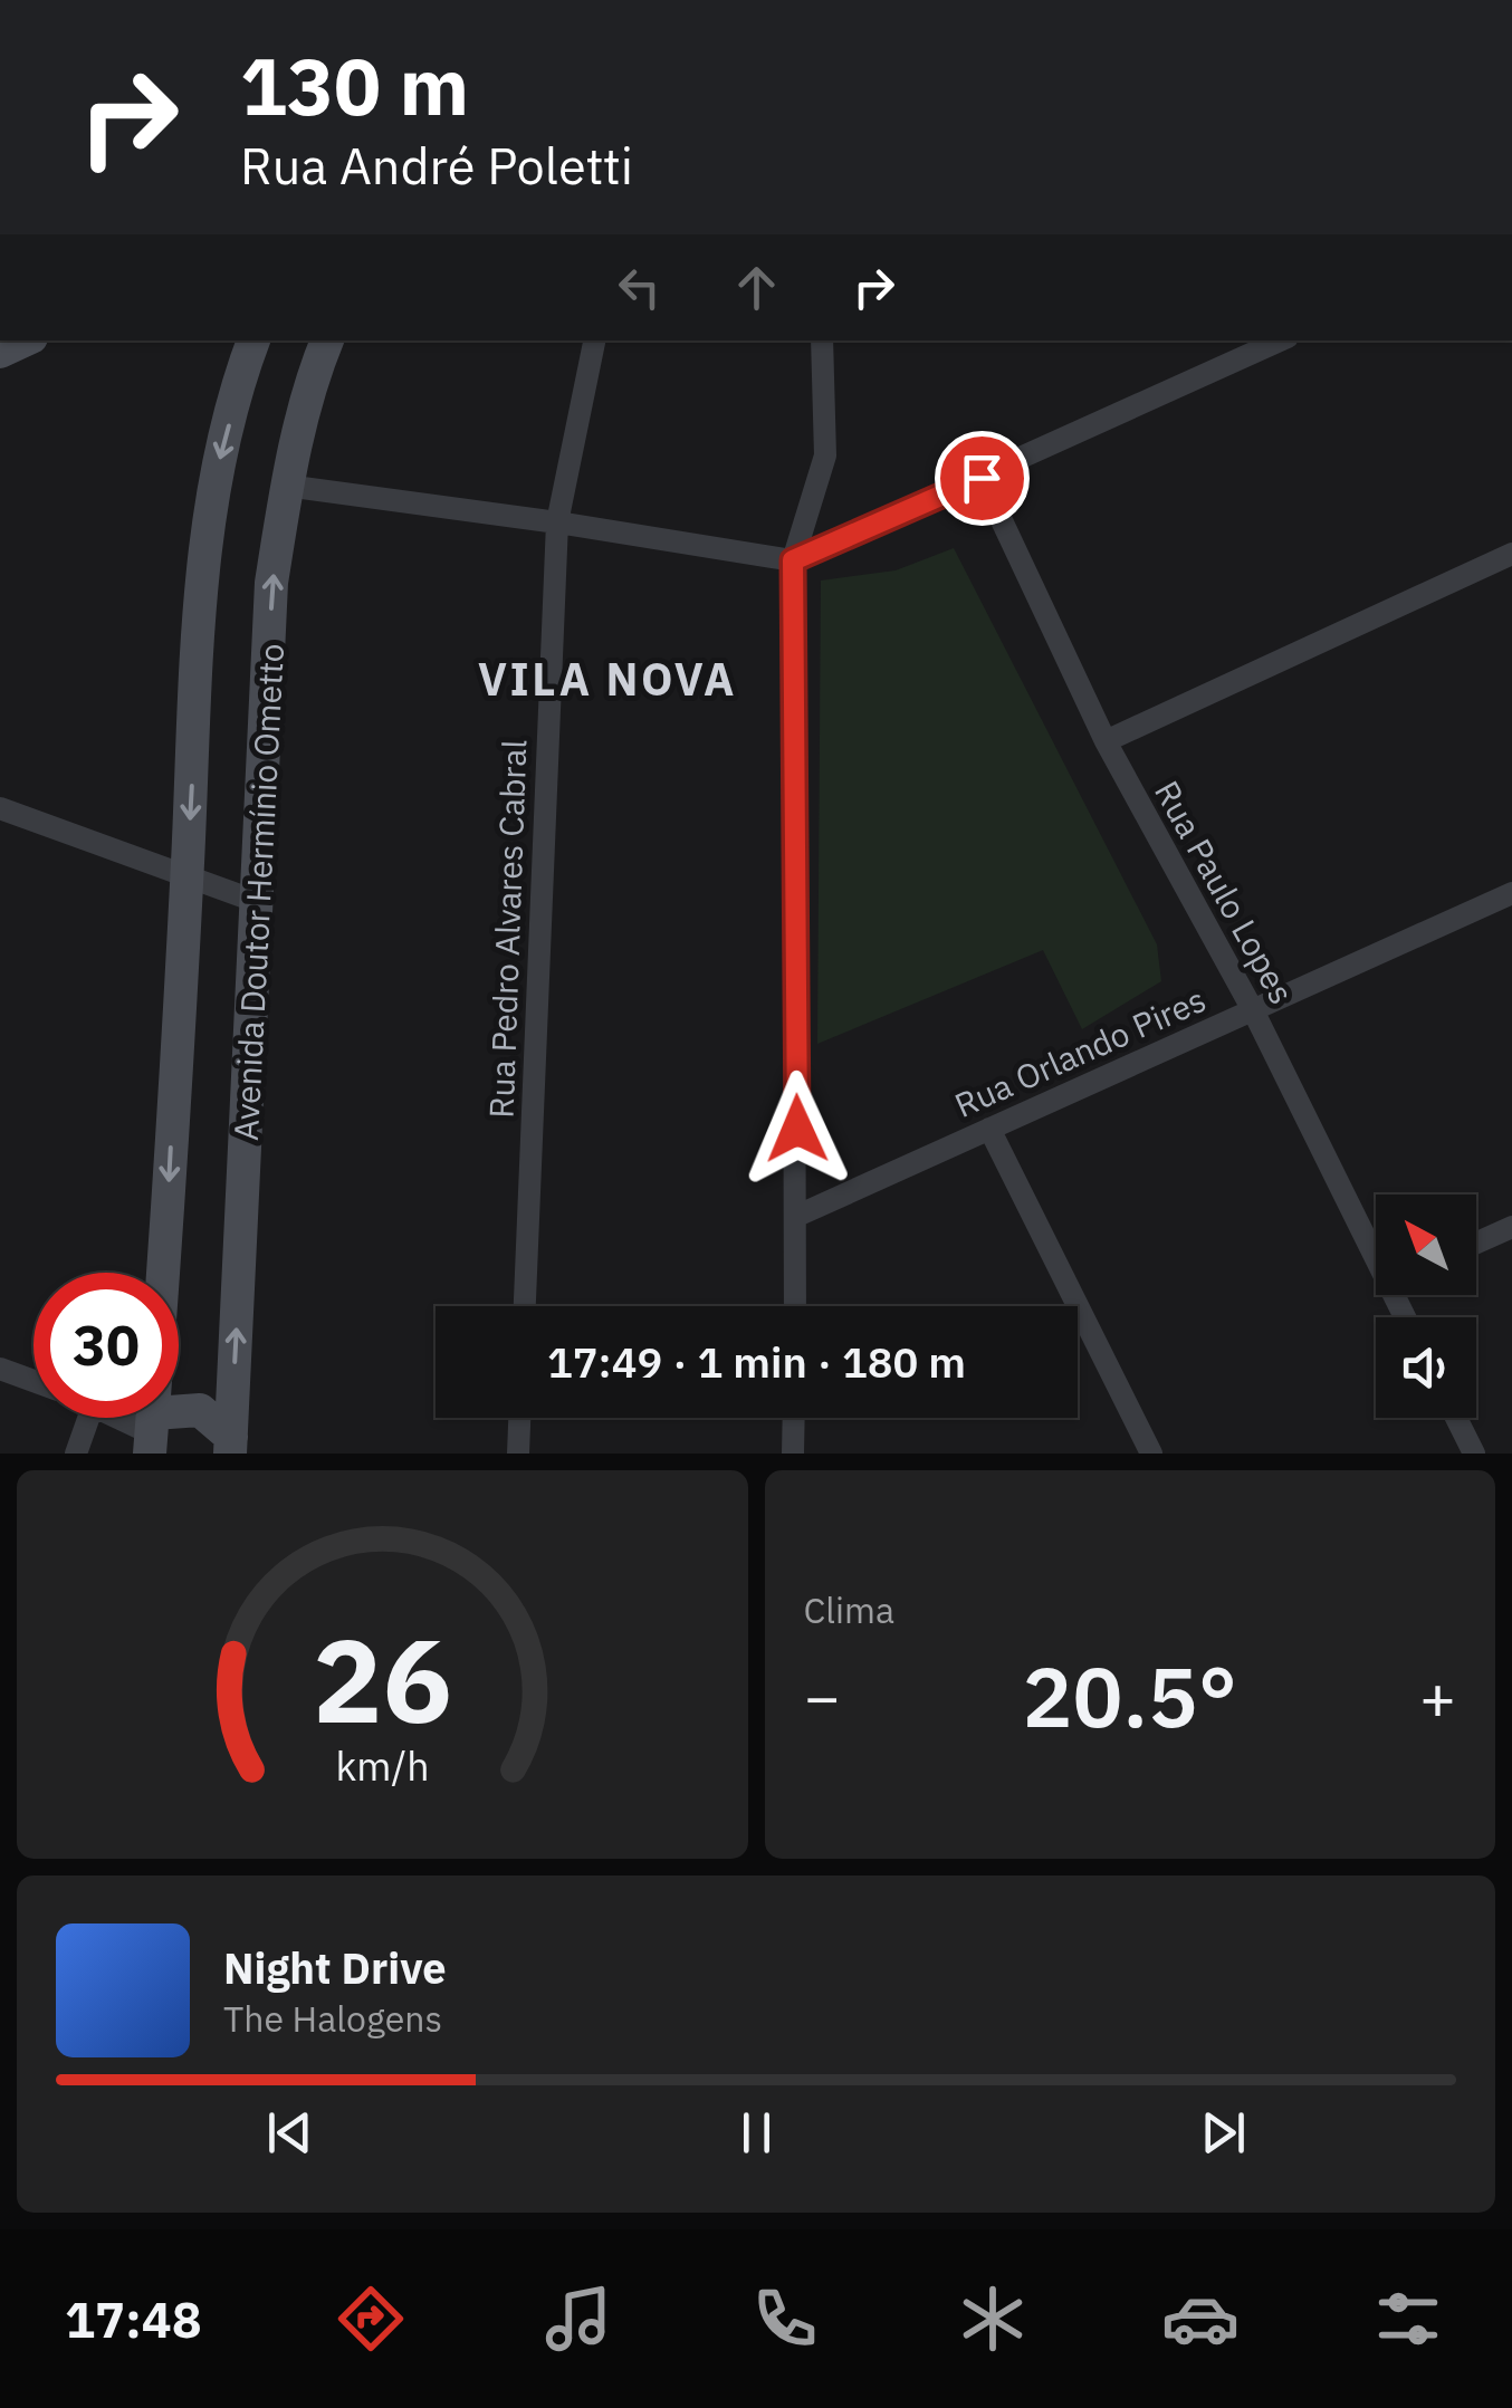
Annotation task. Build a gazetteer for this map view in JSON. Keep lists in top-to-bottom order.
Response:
{
  "streets": {
    "main road": ["Avenida Doutor Hermínio Ometto"],
    "street": ["Rua Paulo Lopes", "Rua Pedro Alvares Cabral", "Rua Orlando Pires"]
  },
  "crossings": [
    ["Rua Paulo Lopes", "Rua Orlando Pires"]
  ],
  "districts": ["VILA NOVA"],
  "north": "top left",
  "page": {
    "turn": ["130 m", "Rua André Poletti"],
    "limit": "30",
    "trip": "17:49 · 1 min · 180 m",
    "tile": "Clima",
    "heat": ["−", "20.5°", "+"],
    "song": ["Night Drive", "The Halogens"],
    "tabs": "17:48",
    "gauge": ["26", "km/h"]
  }
}
